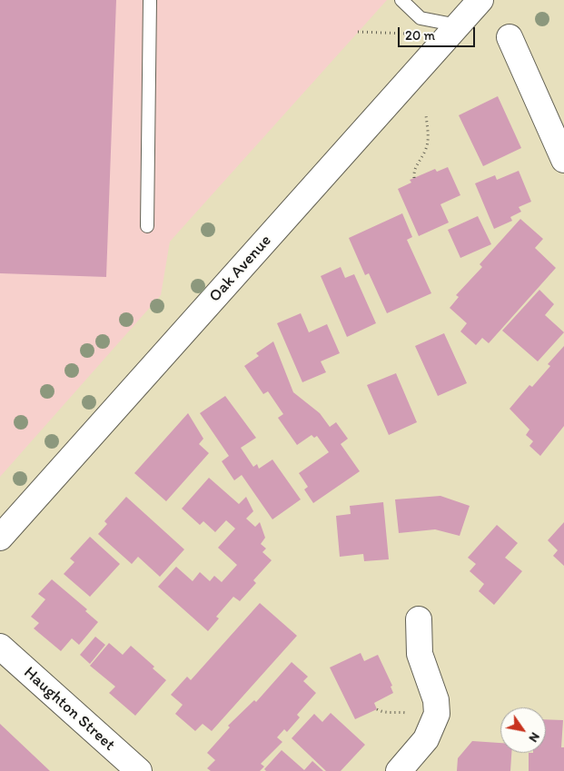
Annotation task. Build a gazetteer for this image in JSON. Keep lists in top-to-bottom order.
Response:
{
  "streets": {
    "street": ["Oak Avenue", "Haughton Street"]
  },
  "scale_bar": "20 m",
  "north": "bottom right"
}
